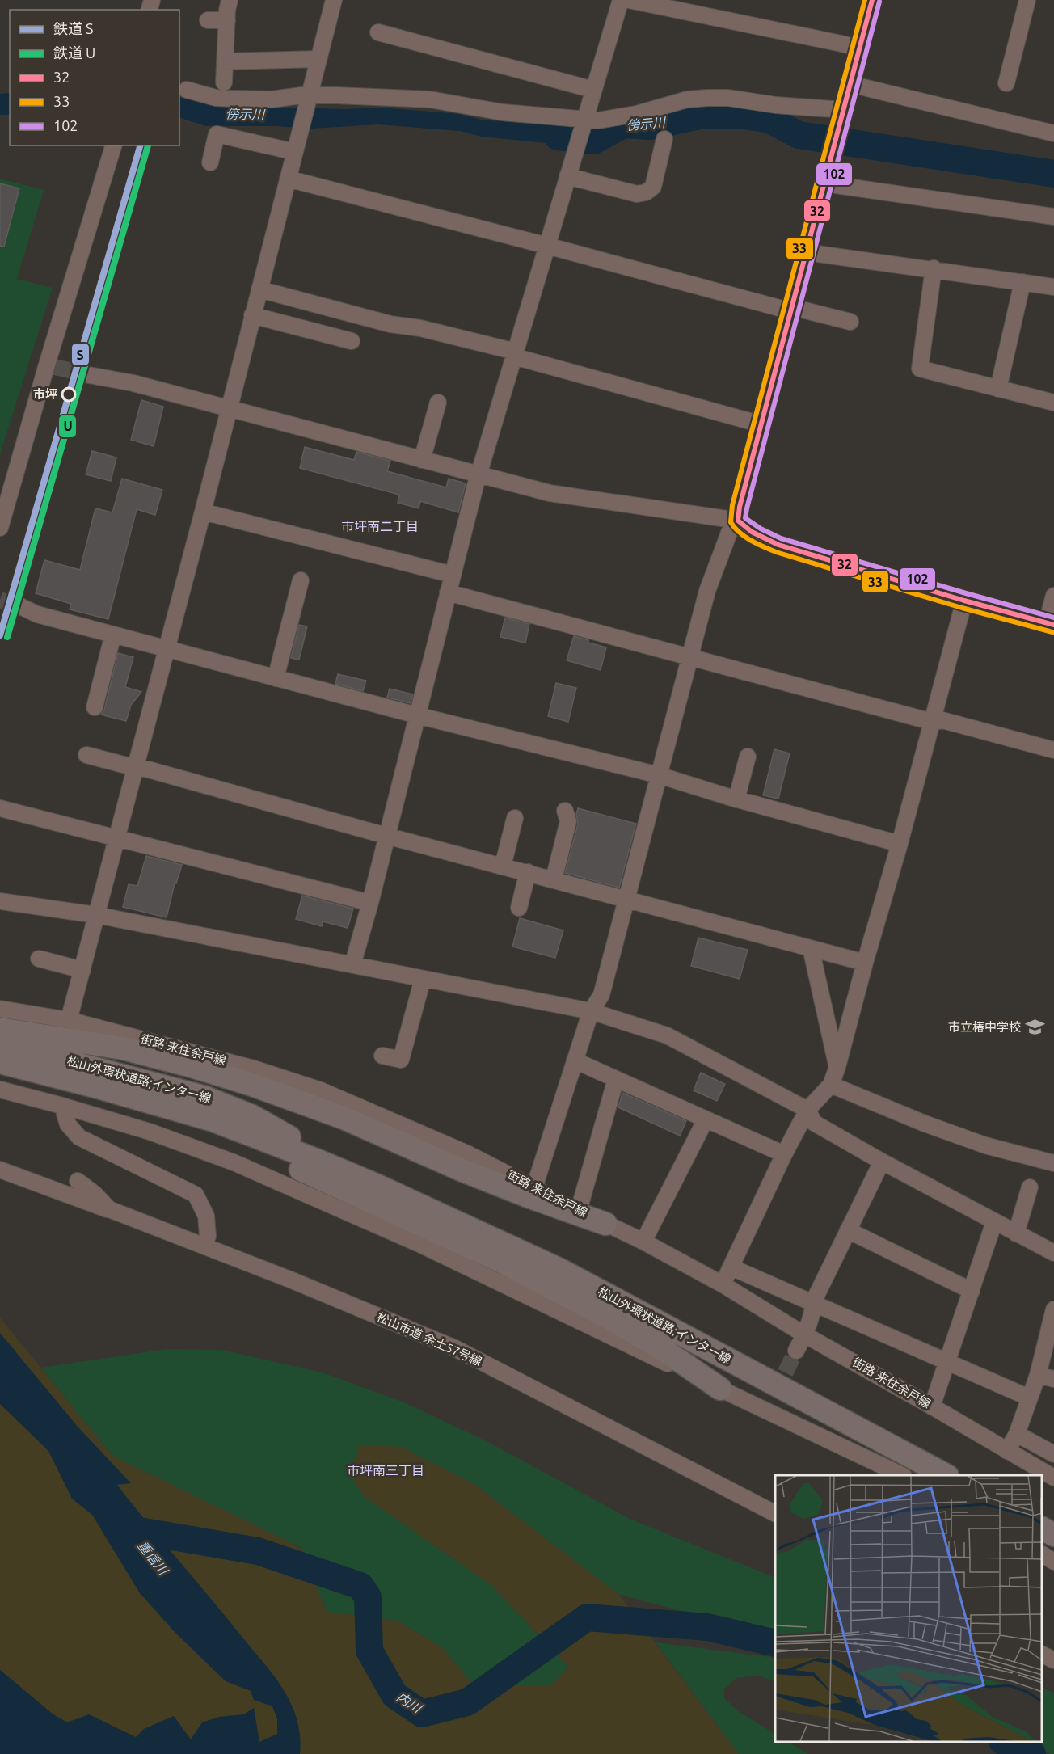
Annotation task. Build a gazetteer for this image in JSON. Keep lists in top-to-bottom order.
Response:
{
  "streets": {
    "highway": ["松山外環状道路;インター線"],
    "street": ["街路 来住余戸線", "松山市道 余土57号線"]
  },
  "districts": ["市坪南二丁目", "市坪南三丁目"],
  "water": ["傍示川", "重信川", "内川"],
  "places": {
    "other": ["市坪"],
    "school or university": ["市立椿中学校"]
  },
  "lines": [
    "transit line 32",
    "transit line 33",
    "transit line 102",
    "rail line S",
    "rail line U"
  ],
  "legend": [
    "鉄道 S",
    "鉄道 U",
    "32",
    "33",
    "102"
  ]
}
